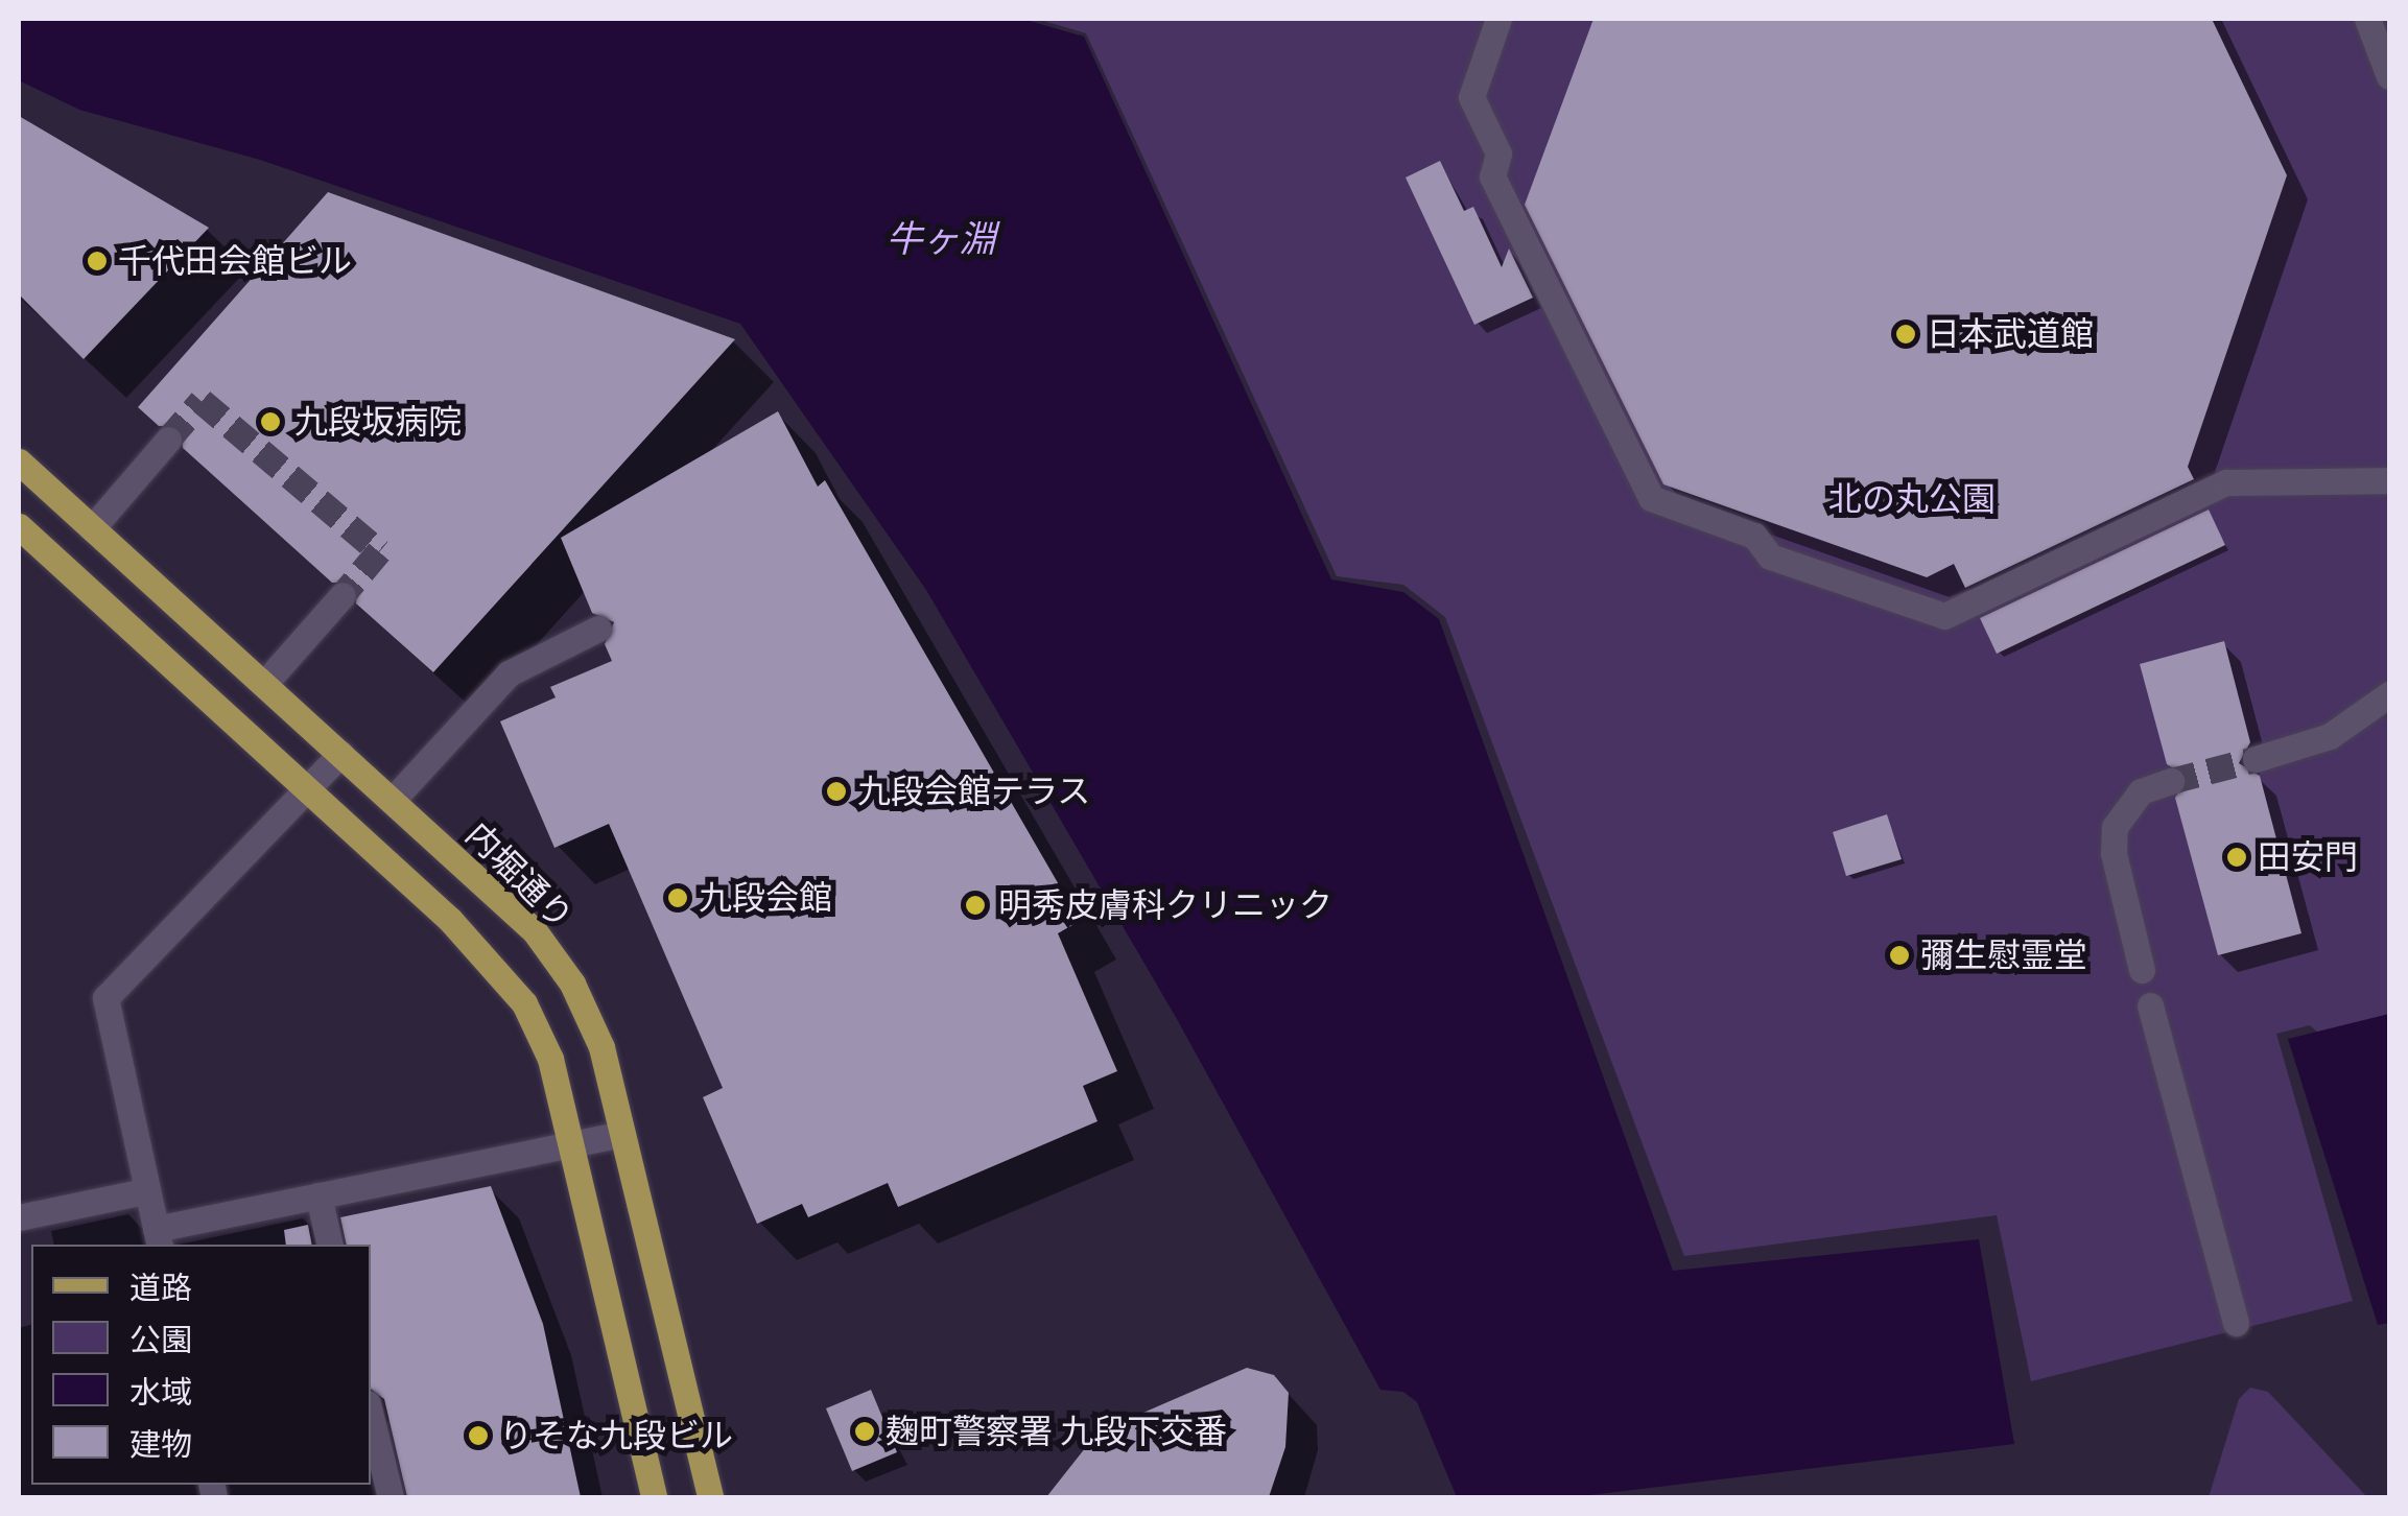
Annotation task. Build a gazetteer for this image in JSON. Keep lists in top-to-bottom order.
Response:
{
  "streets": {
    "main road": ["内堀通り"]
  },
  "water": ["牛ヶ淵"],
  "parks": ["北の丸公園"],
  "places": [
    "千代田会館ビル",
    "日本武道館",
    "九段坂病院",
    "九段会館テラス",
    "田安門",
    "九段会館",
    "明秀皮膚科クリニック",
    "彌生慰霊堂",
    "麹町警察署 九段下交番",
    "りそな九段ビル"
  ],
  "legend": [
    "道路",
    "公園",
    "水域",
    "建物"
  ]
}
